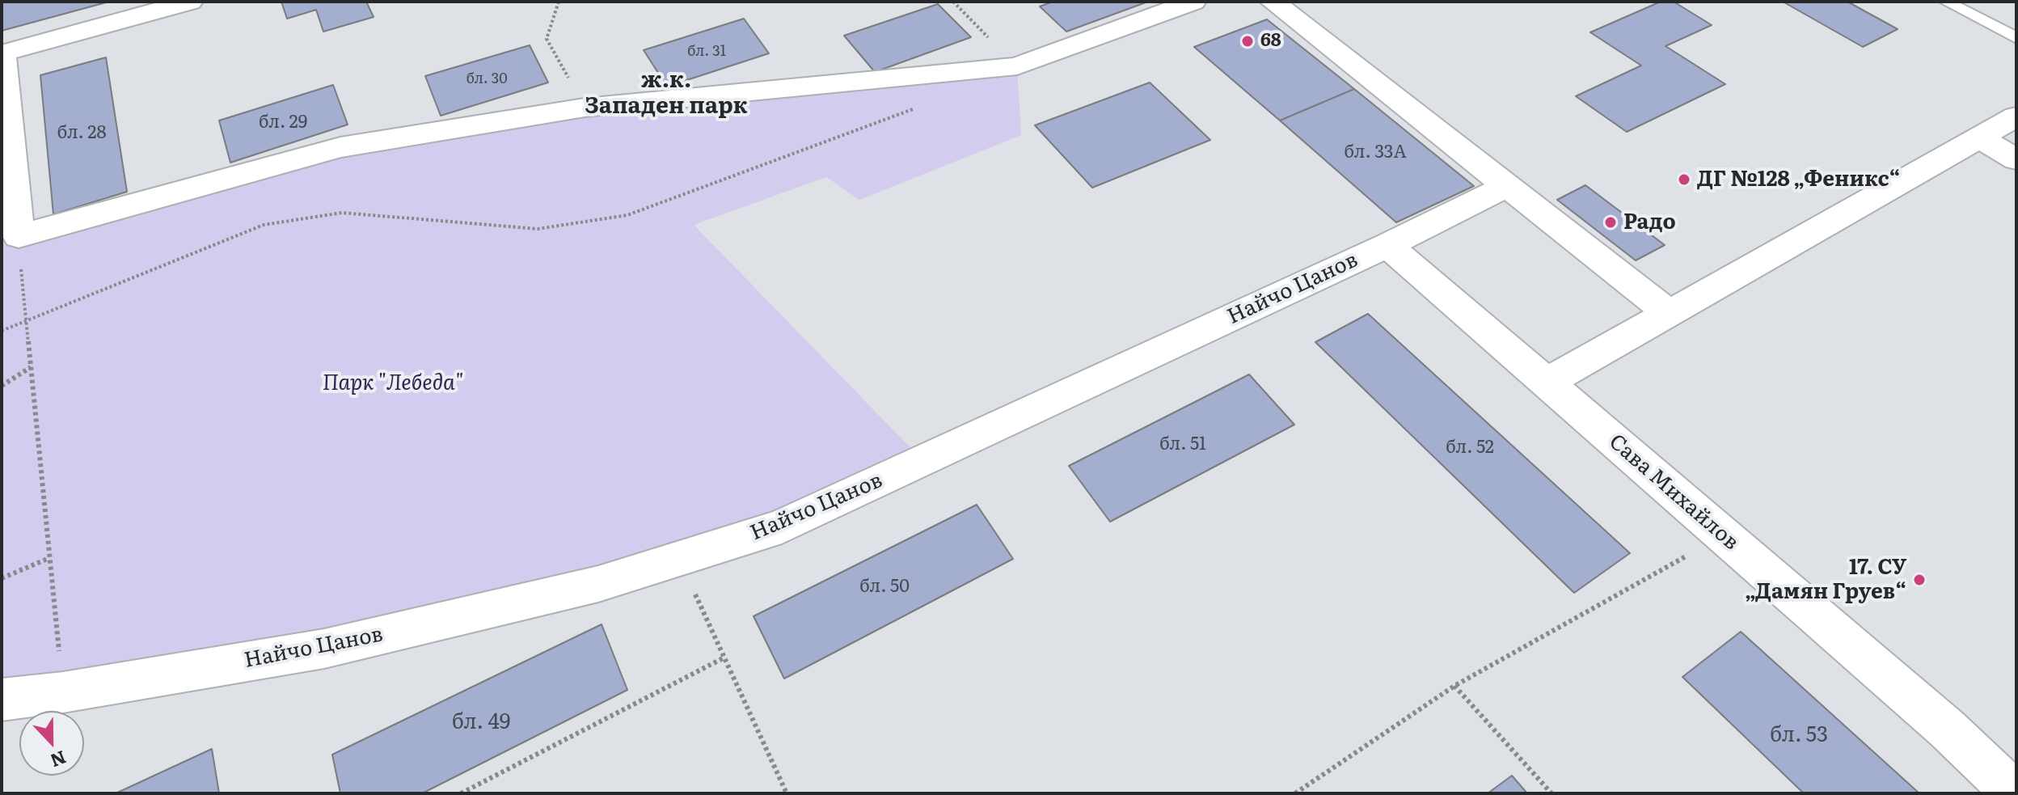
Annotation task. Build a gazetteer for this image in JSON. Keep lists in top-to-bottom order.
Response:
{
  "streets": {
    "street": ["Найчо Цанов", "Сава Михайлов"]
  },
  "crossings": [
    ["Найчо Цанов", "Сава Михайлов"]
  ],
  "districts": ["ж.к. Западен парк"],
  "parks": ["Парк \"Лебеда\""],
  "places": [
    "68",
    "ДГ №128 „Феникс“",
    "Радо",
    "17. СУ „Дамян Груев“"
  ],
  "house_numbers": [
    "бл. 31",
    "бл. 30",
    "бл. 29",
    "бл. 28",
    "бл. 33А",
    "бл. 51",
    "бл. 52",
    "бл. 50",
    "бл. 49",
    "бл. 53"
  ],
  "north": "bottom"
}
